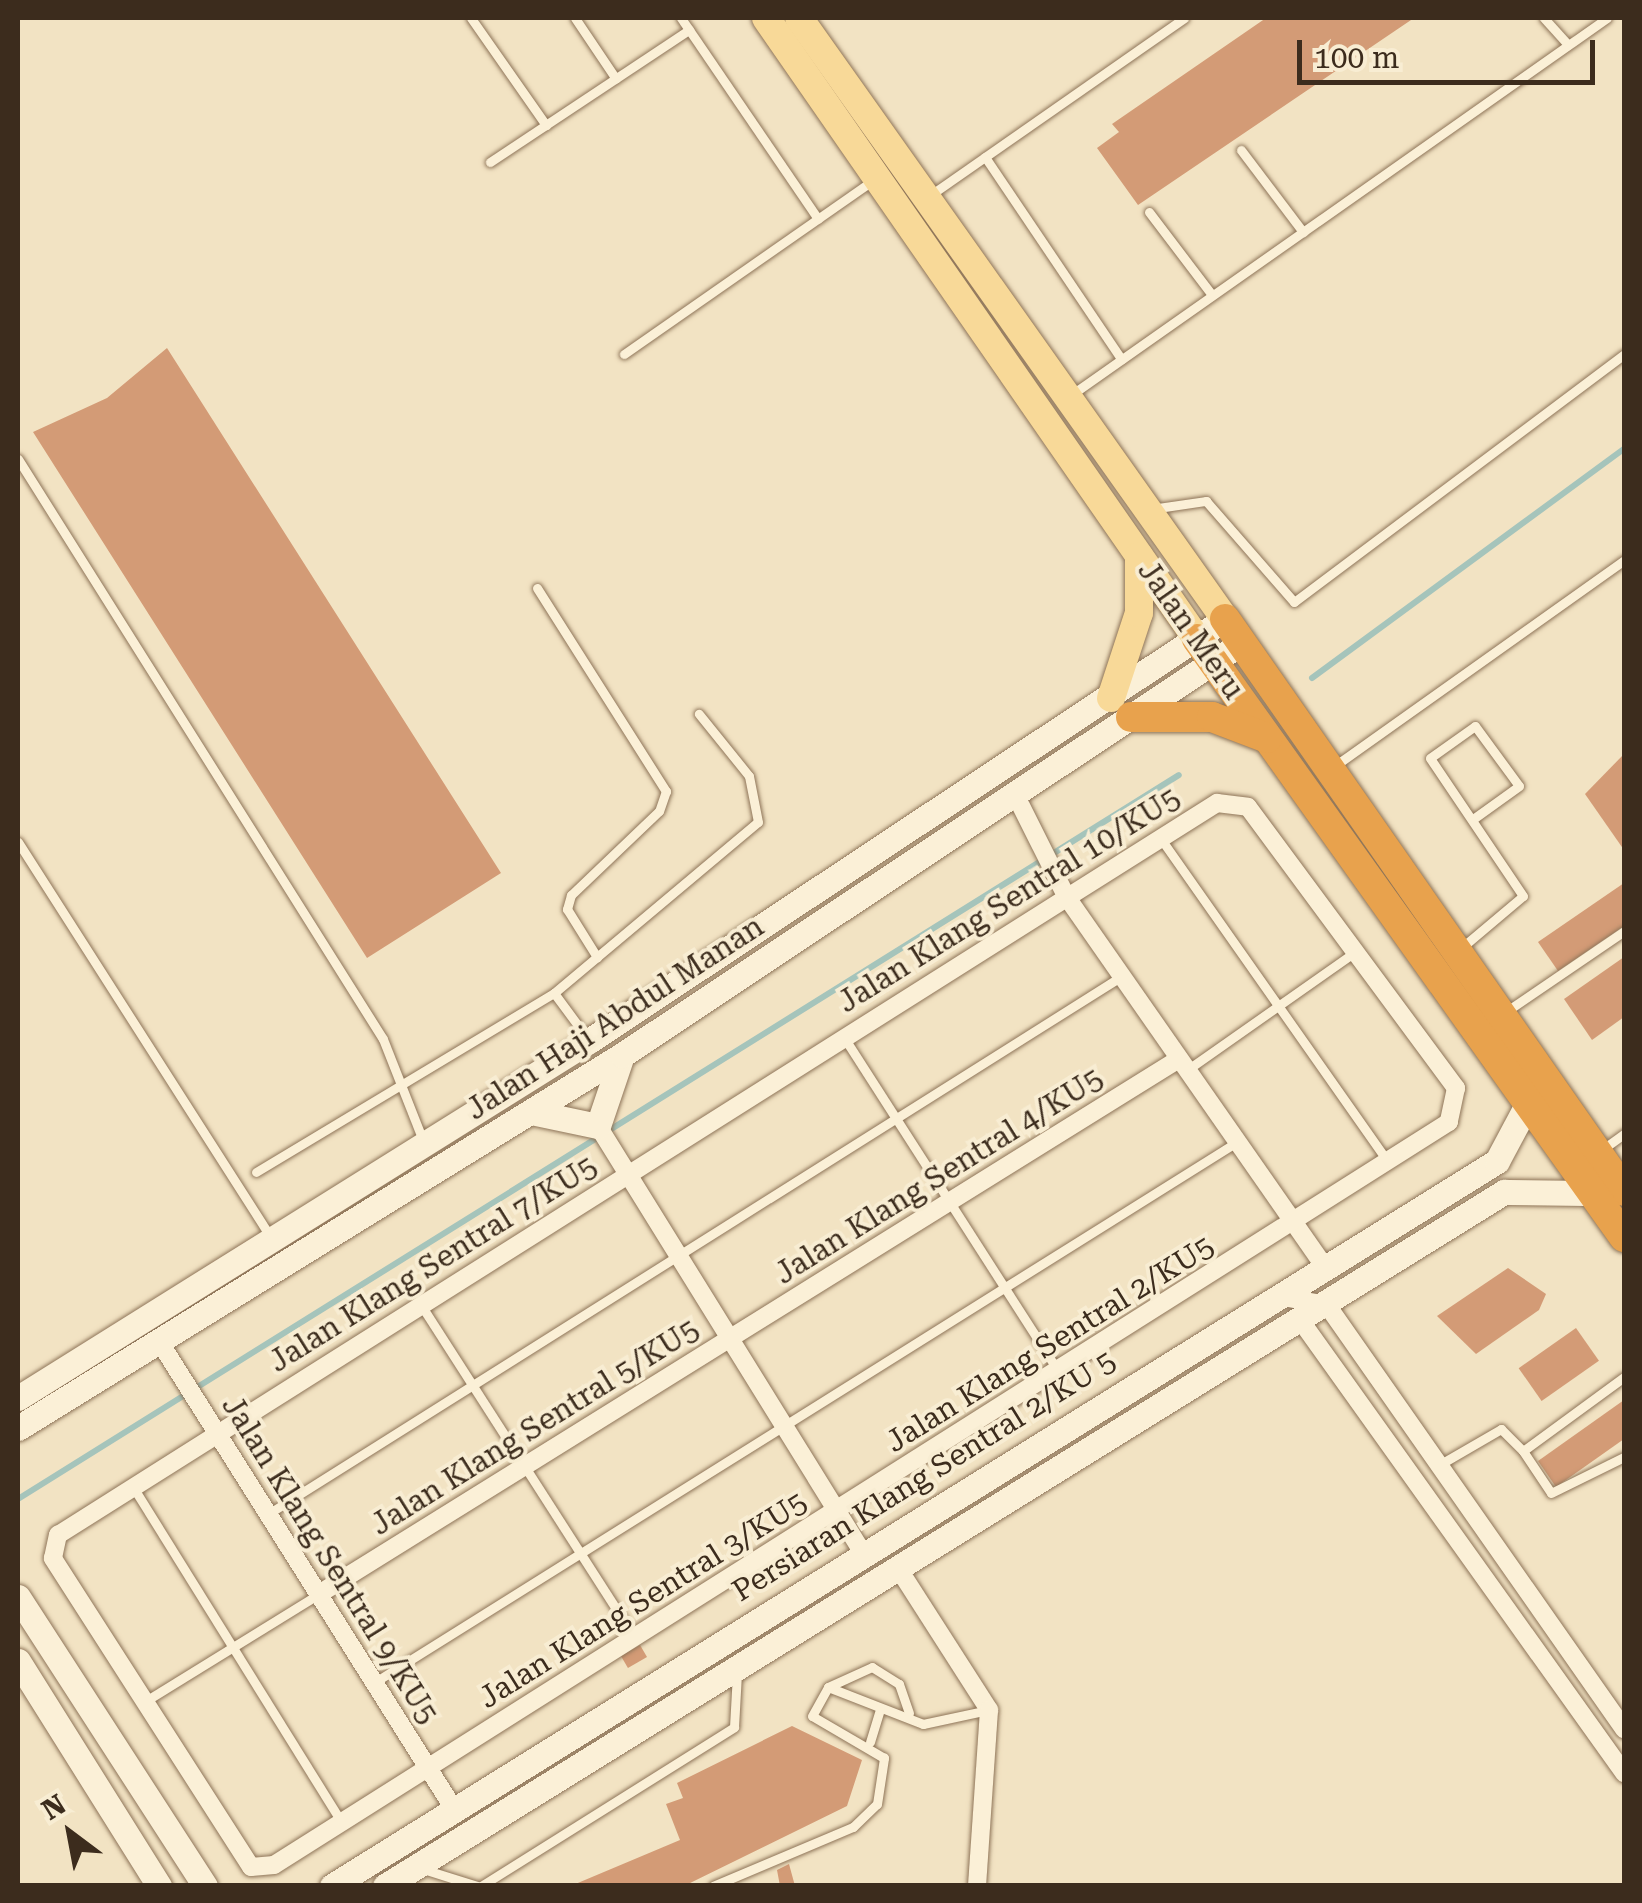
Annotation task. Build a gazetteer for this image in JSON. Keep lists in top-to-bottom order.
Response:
{
  "streets": {
    "highway": ["Jalan Meru"],
    "street": [
      "Jalan Klang Sentral 10/KU5",
      "Jalan Haji Abdul Manan",
      "Jalan Klang Sentral 4/KU5",
      "Jalan Klang Sentral 7/KU5",
      "Jalan Klang Sentral 2/KU5",
      "Jalan Klang Sentral 5/KU5",
      "Persiaran Klang Sentral 2/KU 5",
      "Jalan Klang Sentral 9/KU5",
      "Jalan Klang Sentral 3/KU5"
    ]
  },
  "crossings": [
    ["Jalan Meru", "Jalan Haji Abdul Manan"],
    ["Jalan Meru", "Persiaran Klang Sentral 2/KU 5"],
    ["Jalan Klang Sentral 10/KU5", "Jalan Klang Sentral 7/KU5"],
    ["Jalan Klang Sentral 10/KU5", "Jalan Klang Sentral 2/KU5"],
    ["Jalan Haji Abdul Manan", "Jalan Klang Sentral 9/KU5"],
    ["Jalan Klang Sentral 4/KU5", "Jalan Klang Sentral 5/KU5"],
    ["Jalan Klang Sentral 7/KU5", "Jalan Klang Sentral 9/KU5"],
    ["Jalan Klang Sentral 7/KU5", "Jalan Klang Sentral 3/KU5"],
    ["Jalan Klang Sentral 2/KU5", "Jalan Klang Sentral 3/KU5"],
    ["Jalan Klang Sentral 5/KU5", "Jalan Klang Sentral 9/KU5"],
    ["Persiaran Klang Sentral 2/KU 5", "Jalan Klang Sentral 9/KU5"],
    ["Jalan Klang Sentral 9/KU5", "Jalan Klang Sentral 3/KU5"]
  ],
  "scale_bar": "100 m",
  "north": "top left"
}
